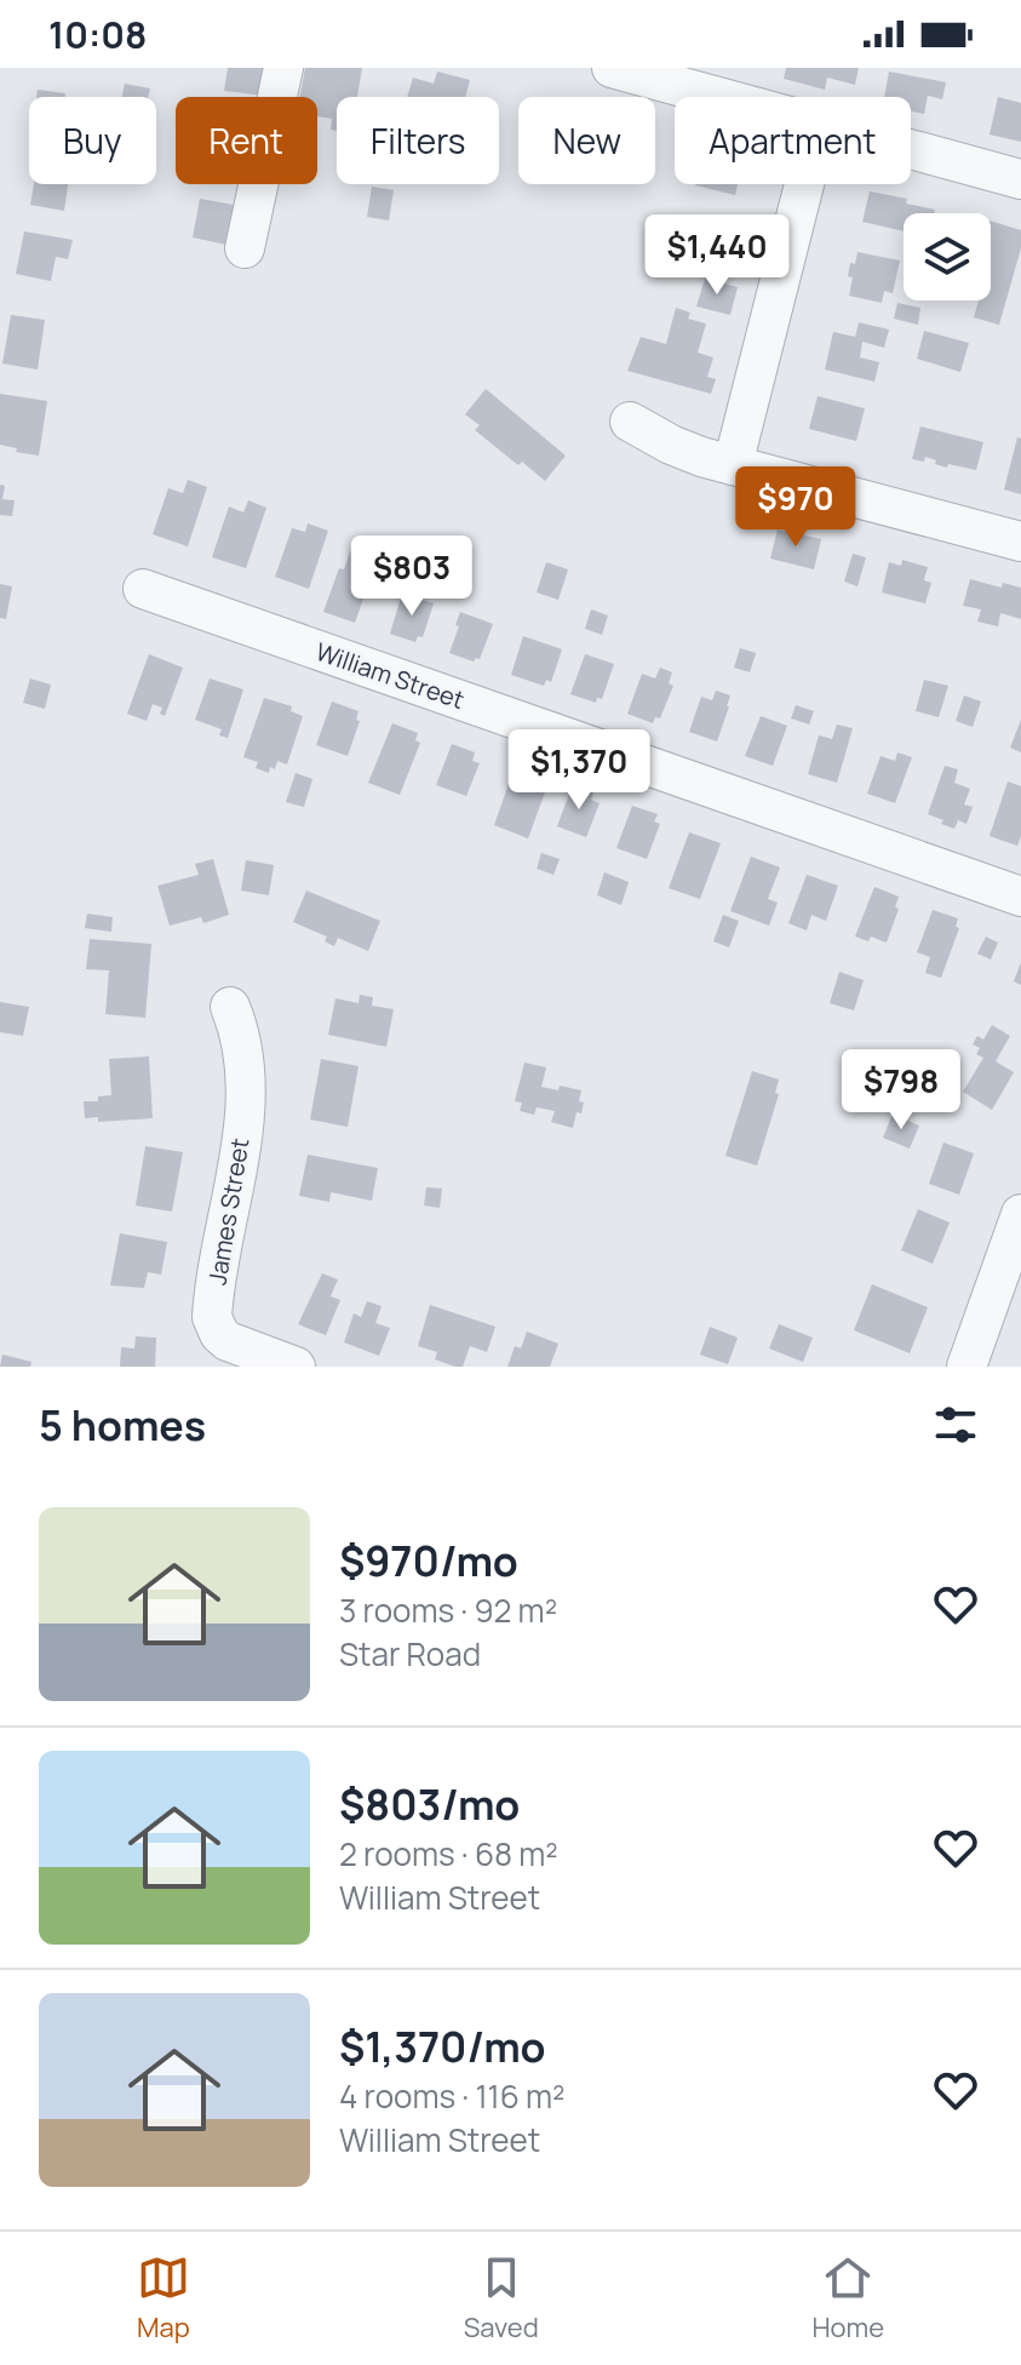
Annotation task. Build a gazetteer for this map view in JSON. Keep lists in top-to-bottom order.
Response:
{
  "streets": {
    "street": ["William Street", "James Street"]
  },
  "page": {
    "status": "10:08",
    "chip": [
      "Buy",
      "Rent",
      "Filters",
      "New",
      "Apartment"
    ],
    "price": [
      "$1,440",
      "$970",
      "$803",
      "$1,370",
      "$798"
    ],
    "heading": "5 homes",
    "list": [
      {
        "name": "$970/mo",
        "note": "3 rooms · 92 m² · Star Road"
      },
      {
        "name": "$803/mo",
        "note": "2 rooms · 68 m² · William Street"
      },
      {
        "name": "$1,370/mo",
        "note": "4 rooms · 116 m² · William Street"
      }
    ],
    "tabs": ["Map", "Saved", "Home"]
  }
}
